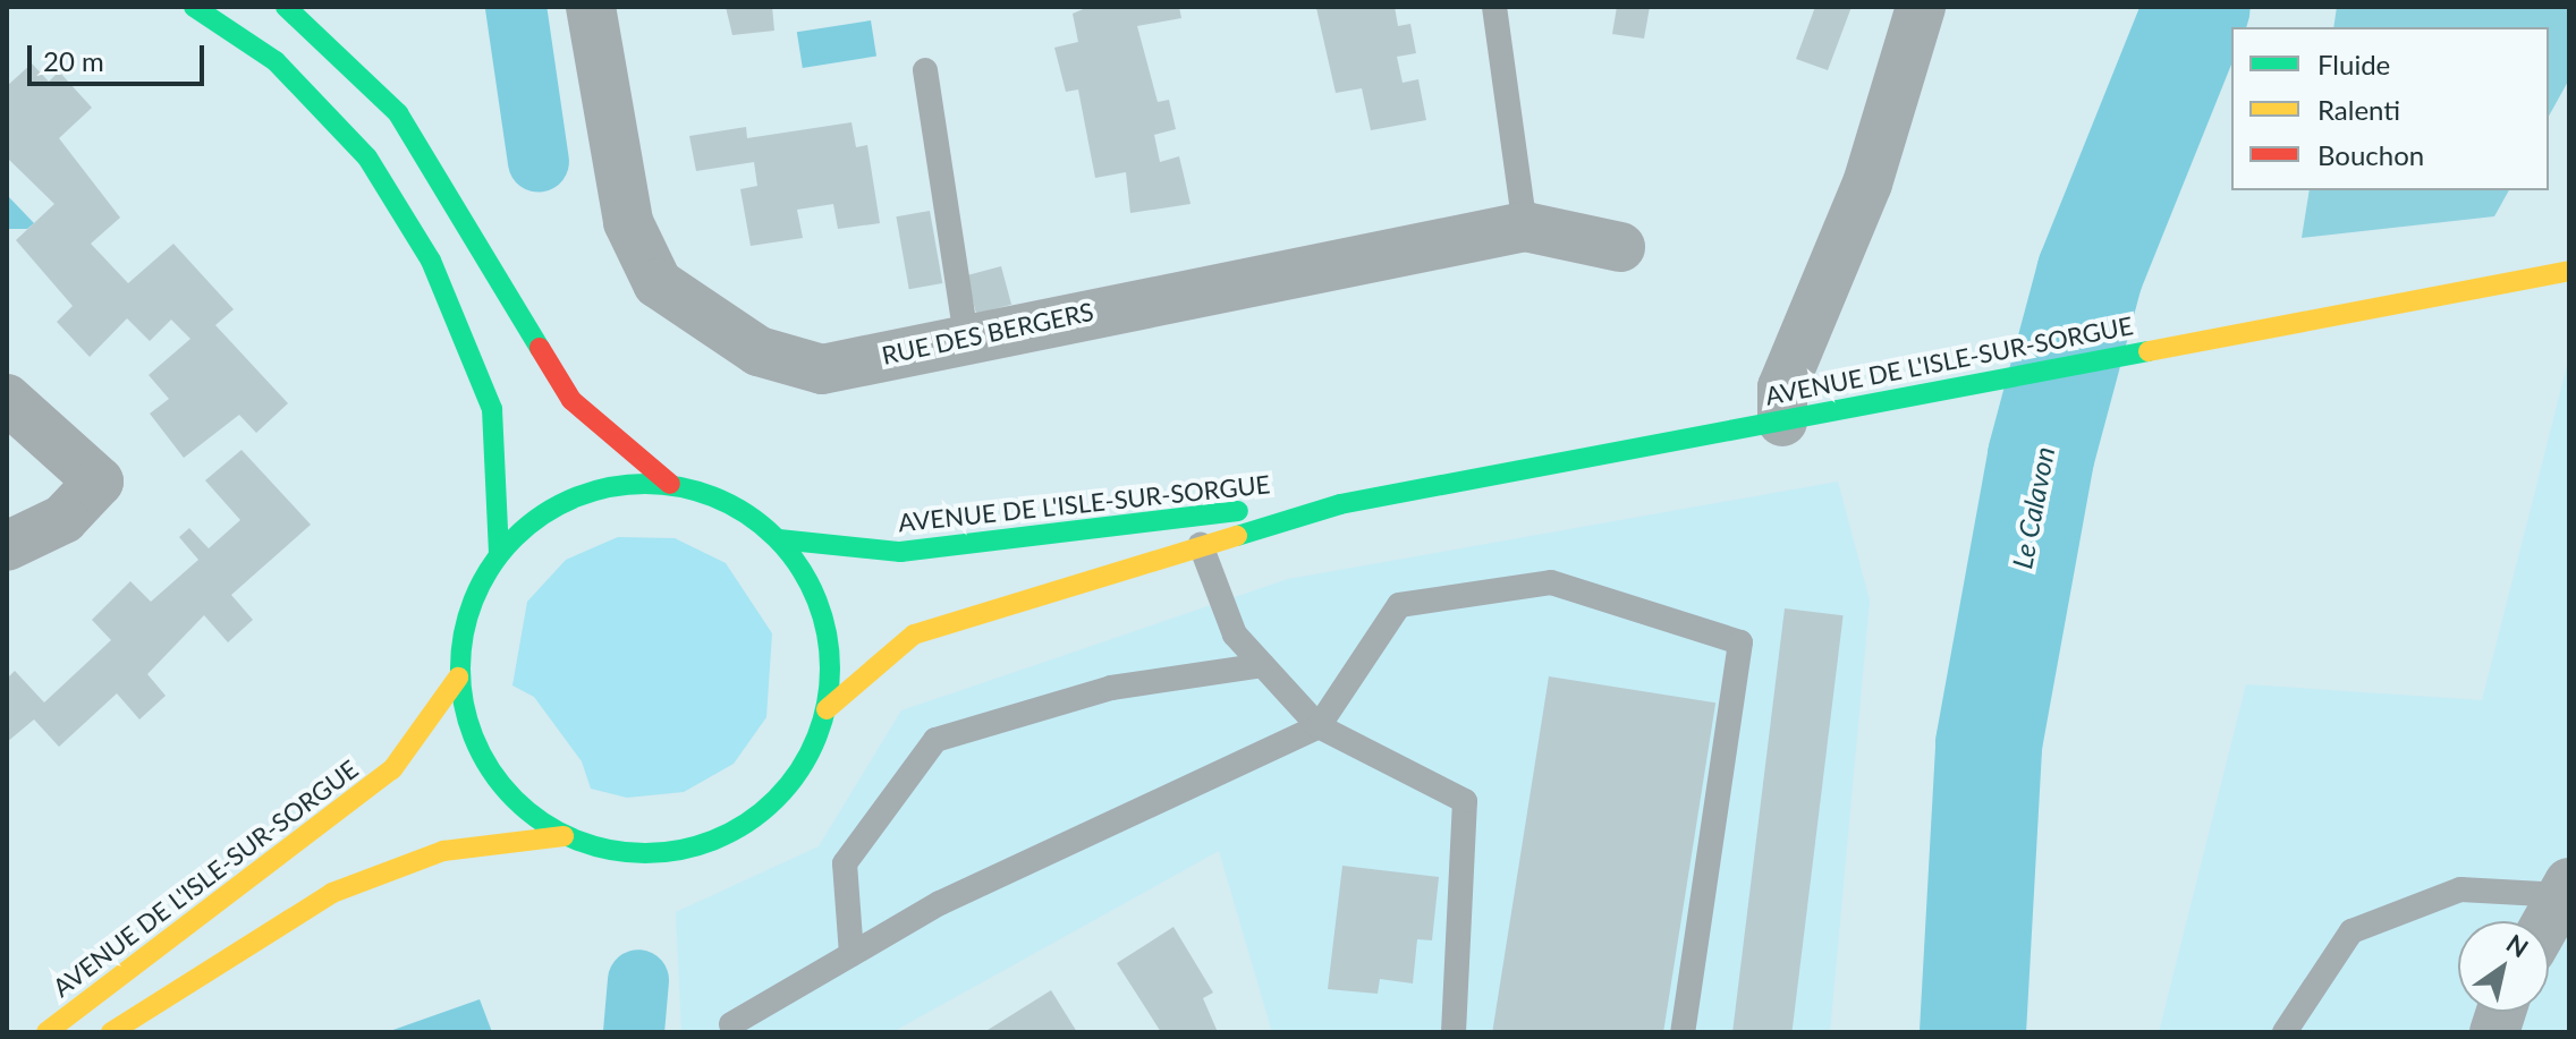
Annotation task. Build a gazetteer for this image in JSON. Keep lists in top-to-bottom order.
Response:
{
  "streets": {
    "main road": ["AVENUE DE L'ISLE-SUR-SORGUE"],
    "street": ["RUE DES BERGERS"]
  },
  "water": ["Le Calavon"],
  "legend": ["Fluide", "Ralenti", "Bouchon"],
  "scale_bar": "20 m",
  "north": "top right"
}
